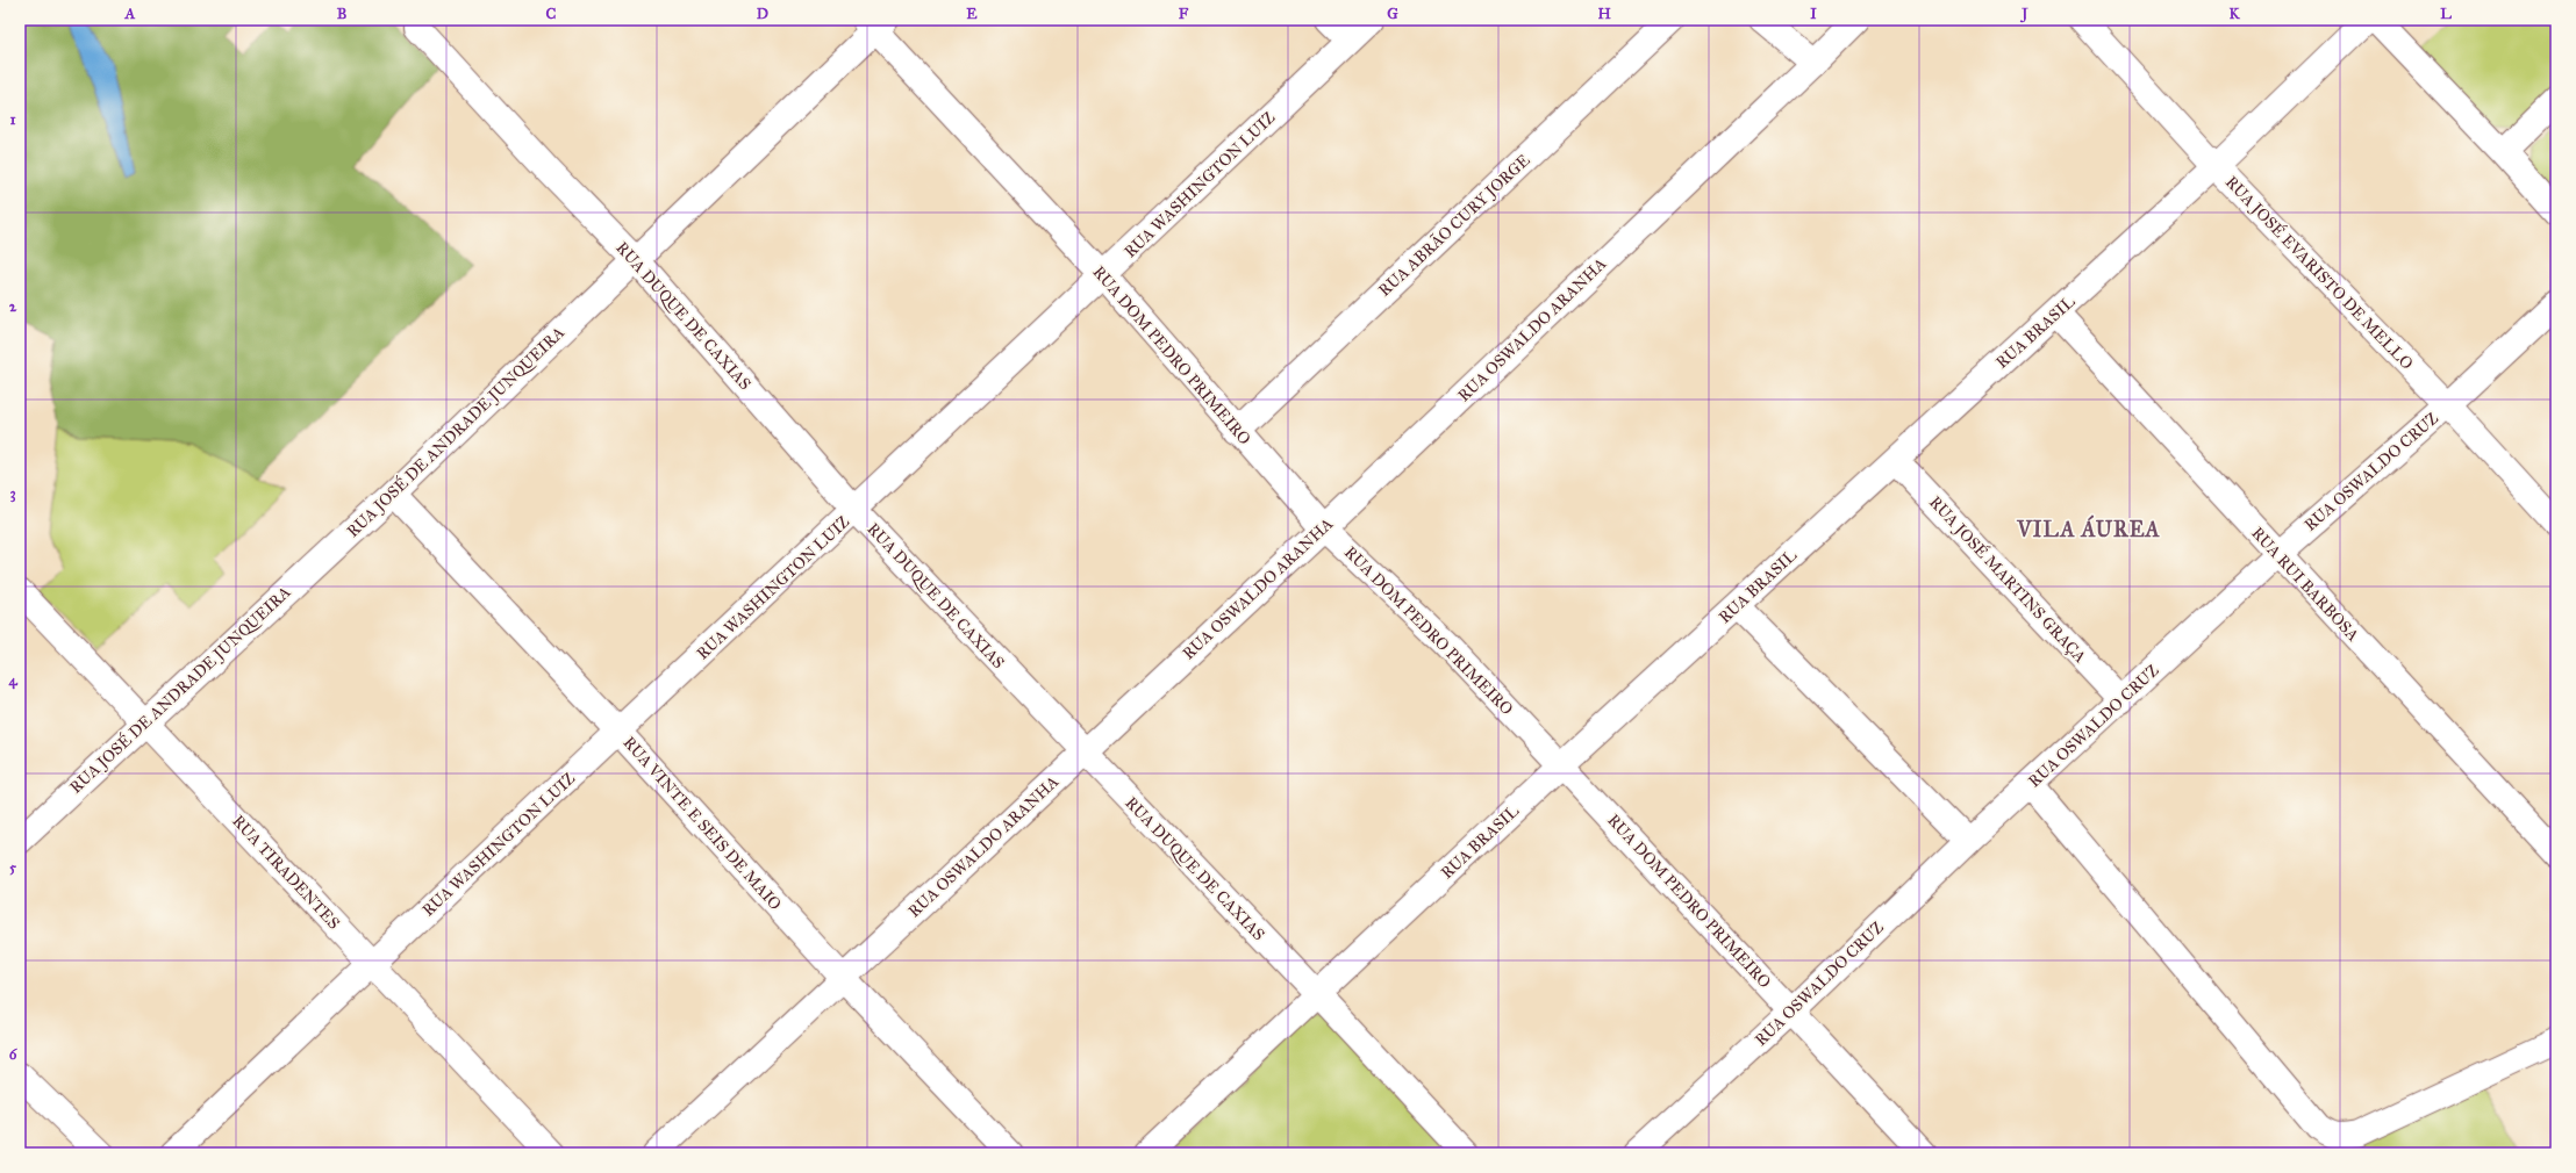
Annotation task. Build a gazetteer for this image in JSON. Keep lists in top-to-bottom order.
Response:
{
  "streets": {
    "street": [
      "RUA WASHINGTON LUIZ",
      "RUA ABRÃO CURY JORGE",
      "RUA JOSÉ EVARISTO DE MELLO",
      "RUA DUQUE DE CAXIAS",
      "RUA OSWALDO ARANHA",
      "RUA BRASIL",
      "RUA DOM PEDRO PRIMEIRO",
      "RUA JOSÉ DE ANDRADE JUNQUEIRA",
      "RUA OSWALDO CRUZ",
      "RUA JOSÉ MARTINS GRAÇA",
      "RUA RUI BARBOSA",
      "RUA VINTE E SEIS DE MAIO",
      "RUA TIRADENTES"
    ]
  },
  "crossings": [
    ["RUA WASHINGTON LUIZ", "RUA DUQUE DE CAXIAS"],
    ["RUA WASHINGTON LUIZ", "RUA DOM PEDRO PRIMEIRO"],
    ["RUA WASHINGTON LUIZ", "RUA VINTE E SEIS DE MAIO"],
    ["RUA WASHINGTON LUIZ", "RUA TIRADENTES"],
    ["RUA ABRÃO CURY JORGE", "RUA DOM PEDRO PRIMEIRO"],
    ["RUA JOSÉ EVARISTO DE MELLO", "RUA BRASIL"],
    ["RUA JOSÉ EVARISTO DE MELLO", "RUA OSWALDO CRUZ"],
    ["RUA DUQUE DE CAXIAS", "RUA OSWALDO ARANHA"],
    ["RUA DUQUE DE CAXIAS", "RUA BRASIL"],
    ["RUA DUQUE DE CAXIAS", "RUA JOSÉ DE ANDRADE JUNQUEIRA"],
    ["RUA OSWALDO ARANHA", "RUA DOM PEDRO PRIMEIRO"],
    ["RUA OSWALDO ARANHA", "RUA VINTE E SEIS DE MAIO"],
    ["RUA BRASIL", "RUA DOM PEDRO PRIMEIRO"],
    ["RUA BRASIL", "RUA JOSÉ MARTINS GRAÇA"],
    ["RUA BRASIL", "RUA RUI BARBOSA"],
    ["RUA DOM PEDRO PRIMEIRO", "RUA JOSÉ DE ANDRADE JUNQUEIRA"],
    ["RUA DOM PEDRO PRIMEIRO", "RUA OSWALDO CRUZ"],
    ["RUA JOSÉ DE ANDRADE JUNQUEIRA", "RUA VINTE E SEIS DE MAIO"],
    ["RUA JOSÉ DE ANDRADE JUNQUEIRA", "RUA TIRADENTES"],
    ["RUA OSWALDO CRUZ", "RUA JOSÉ MARTINS GRAÇA"],
    ["RUA OSWALDO CRUZ", "RUA RUI BARBOSA"]
  ],
  "districts": ["VILA ÁUREA"],
  "grid": {
    "columns": [
      "A",
      "B",
      "C",
      "D",
      "E",
      "F",
      "G",
      "H",
      "I",
      "J",
      "K",
      "L"
    ],
    "rows": [
      "1",
      "2",
      "3",
      "4",
      "5",
      "6"
    ]
  }
}
